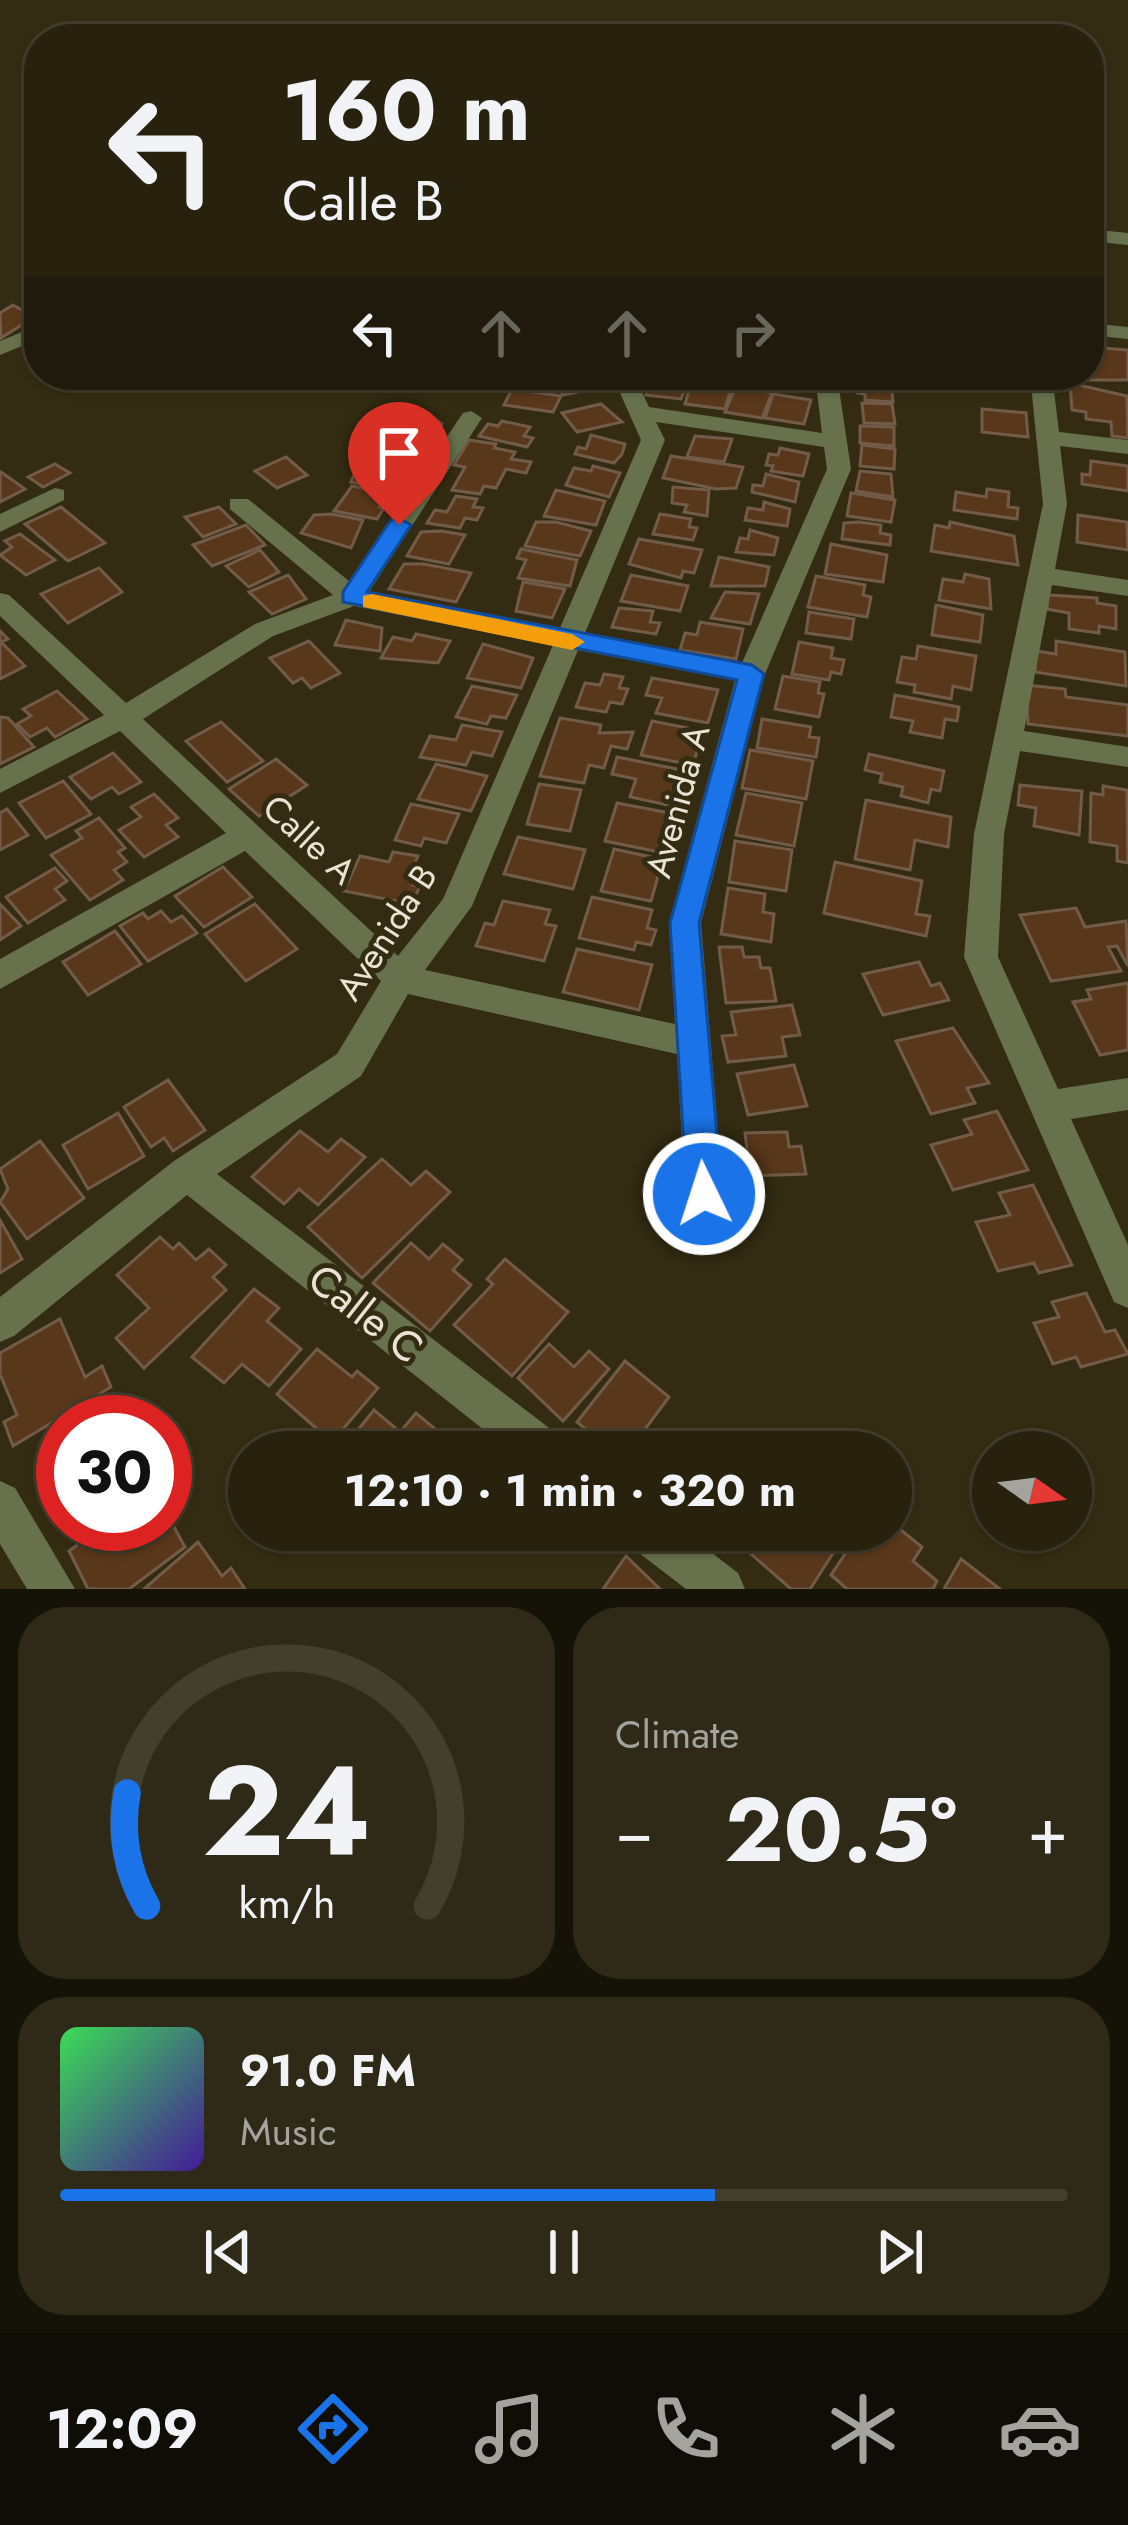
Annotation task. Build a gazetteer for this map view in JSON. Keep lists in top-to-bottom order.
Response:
{
  "streets": {
    "street": [
      "Avenida A",
      "Calle A",
      "Avenida B",
      "Calle C"
    ]
  },
  "crossings": [
    ["Calle A", "Avenida B"],
    ["Avenida B", "Calle C"]
  ],
  "north": "right",
  "page": {
    "turn": ["160 m", "Calle B"],
    "limit": "30",
    "trip": "12:10 · 1 min · 320 m",
    "tile": "Climate",
    "heat": ["−", "20.5°", "+"],
    "song": ["91.0 FM", "Music"],
    "tabs": "12:09",
    "gauge": ["24", "km/h"]
  }
}
